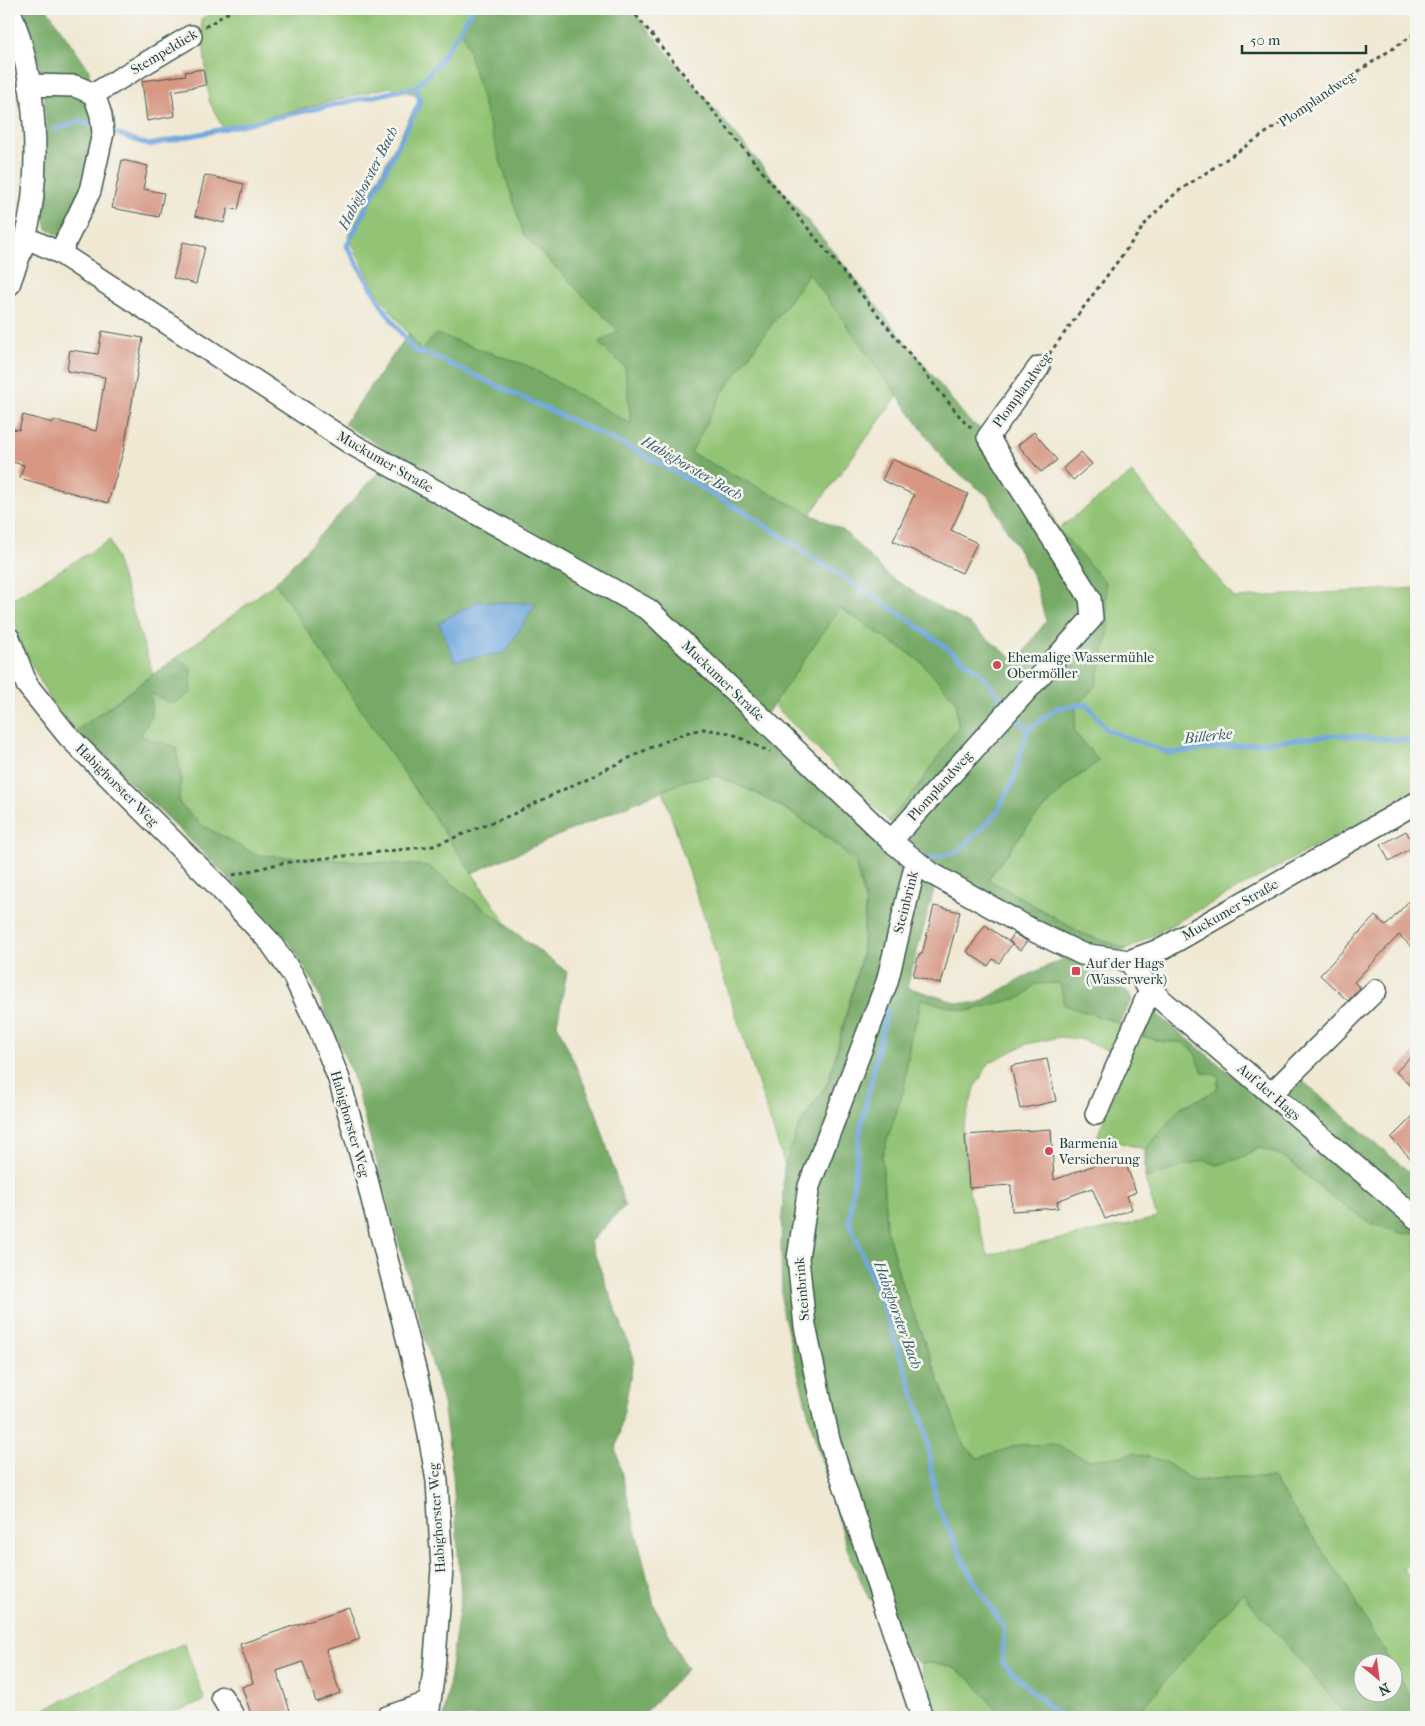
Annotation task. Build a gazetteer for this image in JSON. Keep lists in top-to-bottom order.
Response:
{
  "streets": {
    "street": [
      "Stempeldiek",
      "Plomplandweg",
      "Muckumer Straße",
      "Habighorster Weg",
      "Steinbrink",
      "Auf der Hags"
    ]
  },
  "crossings": [
    ["Plomplandweg", "Muckumer Straße"],
    ["Muckumer Straße", "Steinbrink"],
    ["Muckumer Straße", "Auf der Hags"]
  ],
  "water": ["Habighorster Bach", "Billerke"],
  "places": {
    "other": ["Ehemalige Wassermühle Obermöller", "Barmenia Versicherung"],
    "transit": ["Auf der Hags (Wasserwerk)"]
  },
  "scale_bar": "50 m",
  "north": "bottom right"
}
